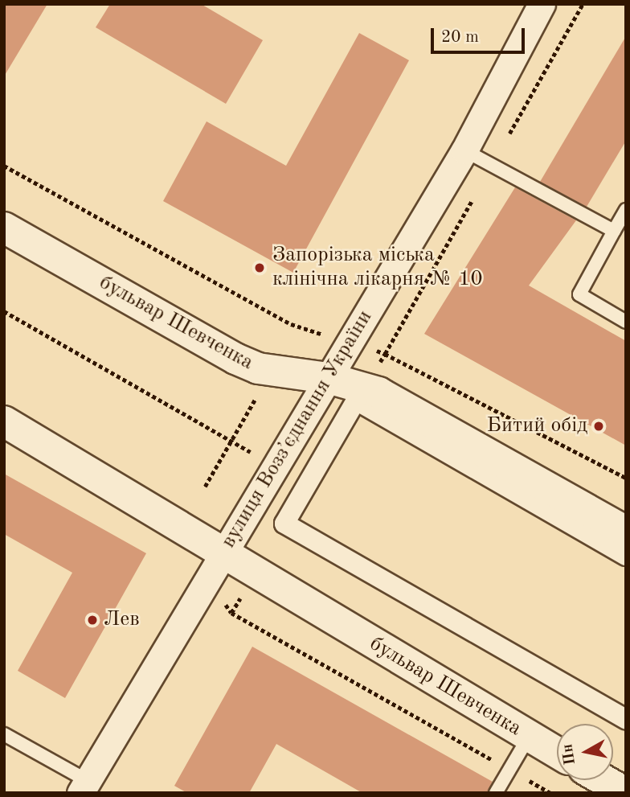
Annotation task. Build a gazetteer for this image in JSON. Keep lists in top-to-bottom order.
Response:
{
  "streets": {
    "street": ["бульвар Шевченка", "вулиця Воззʼєднання України"]
  },
  "crossings": [
    ["бульвар Шевченка", "вулиця Воззʼєднання України"]
  ],
  "places": ["Запорізька міська клінічна лікарня № 10", "Битий обід", "Лев"],
  "scale_bar": "20 m",
  "north": "left"
}
